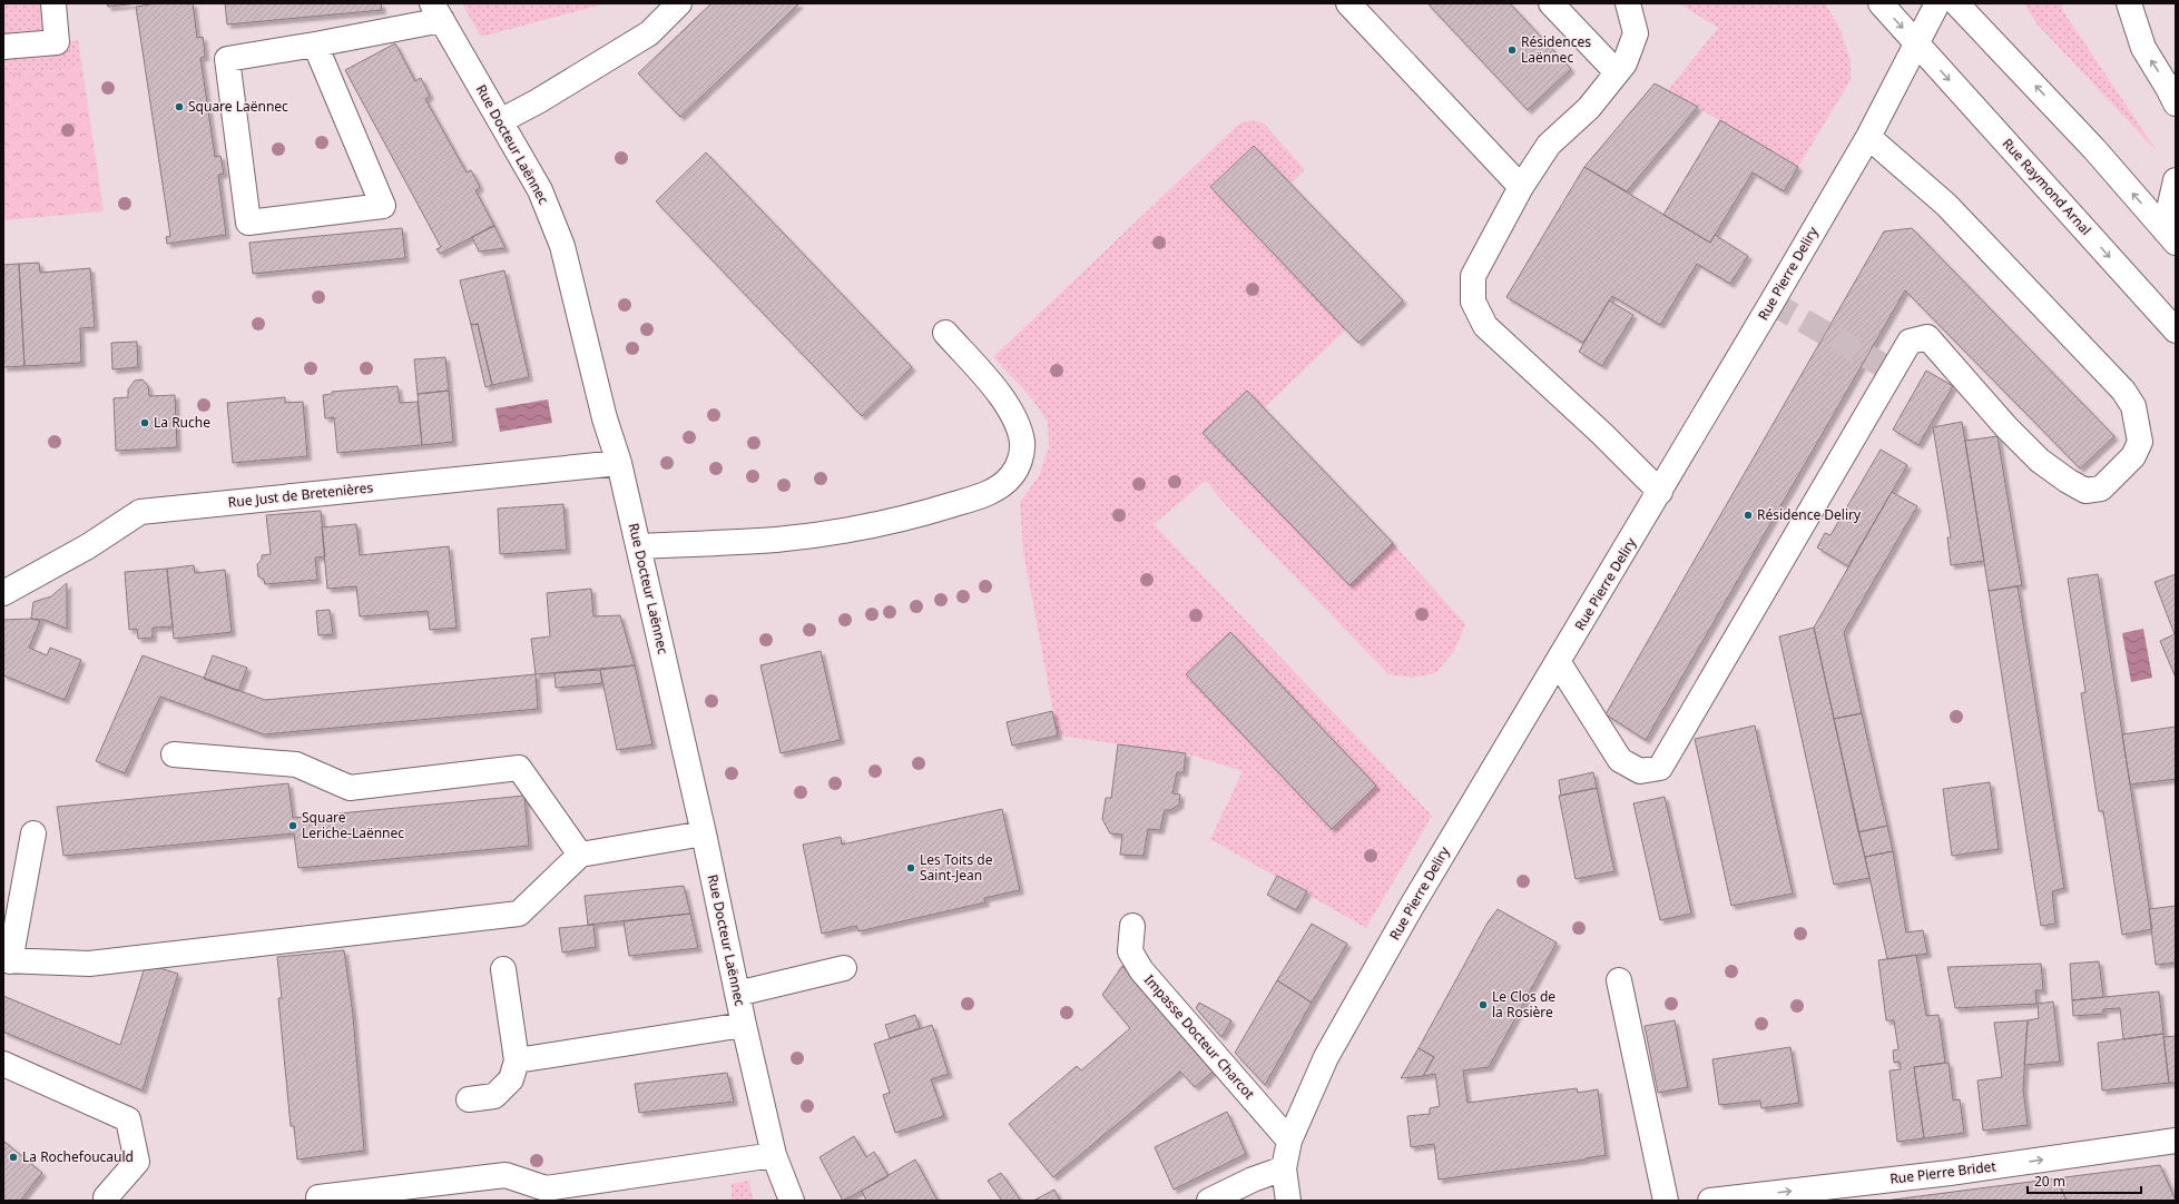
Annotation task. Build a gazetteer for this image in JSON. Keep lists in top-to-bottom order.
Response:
{
  "streets": {
    "street": [
      "Rue Docteur Laënnec",
      "Rue Raymond Arnal",
      "Rue Pierre Deliry",
      "Rue Just de Bretenières",
      "Impasse Docteur Charcot",
      "Rue Pierre Bridet"
    ]
  },
  "crossings": [
    ["Rue Docteur Laënnec", "Rue Just de Bretenières"],
    ["Rue Raymond Arnal", "Rue Pierre Deliry"],
    ["Rue Pierre Deliry", "Impasse Docteur Charcot"]
  ],
  "one_way": ["Rue Pierre Bridet"],
  "places": [
    "Résidences Laënnec",
    "Square Laënnec",
    "La Ruche",
    "Résidence Deliry",
    "Square Leriche-Laënnec",
    "Les Toits de Saint-Jean",
    "Le Clos de la Rosière",
    "La Rochefoucauld"
  ],
  "scale_bar": "20 m"
}
